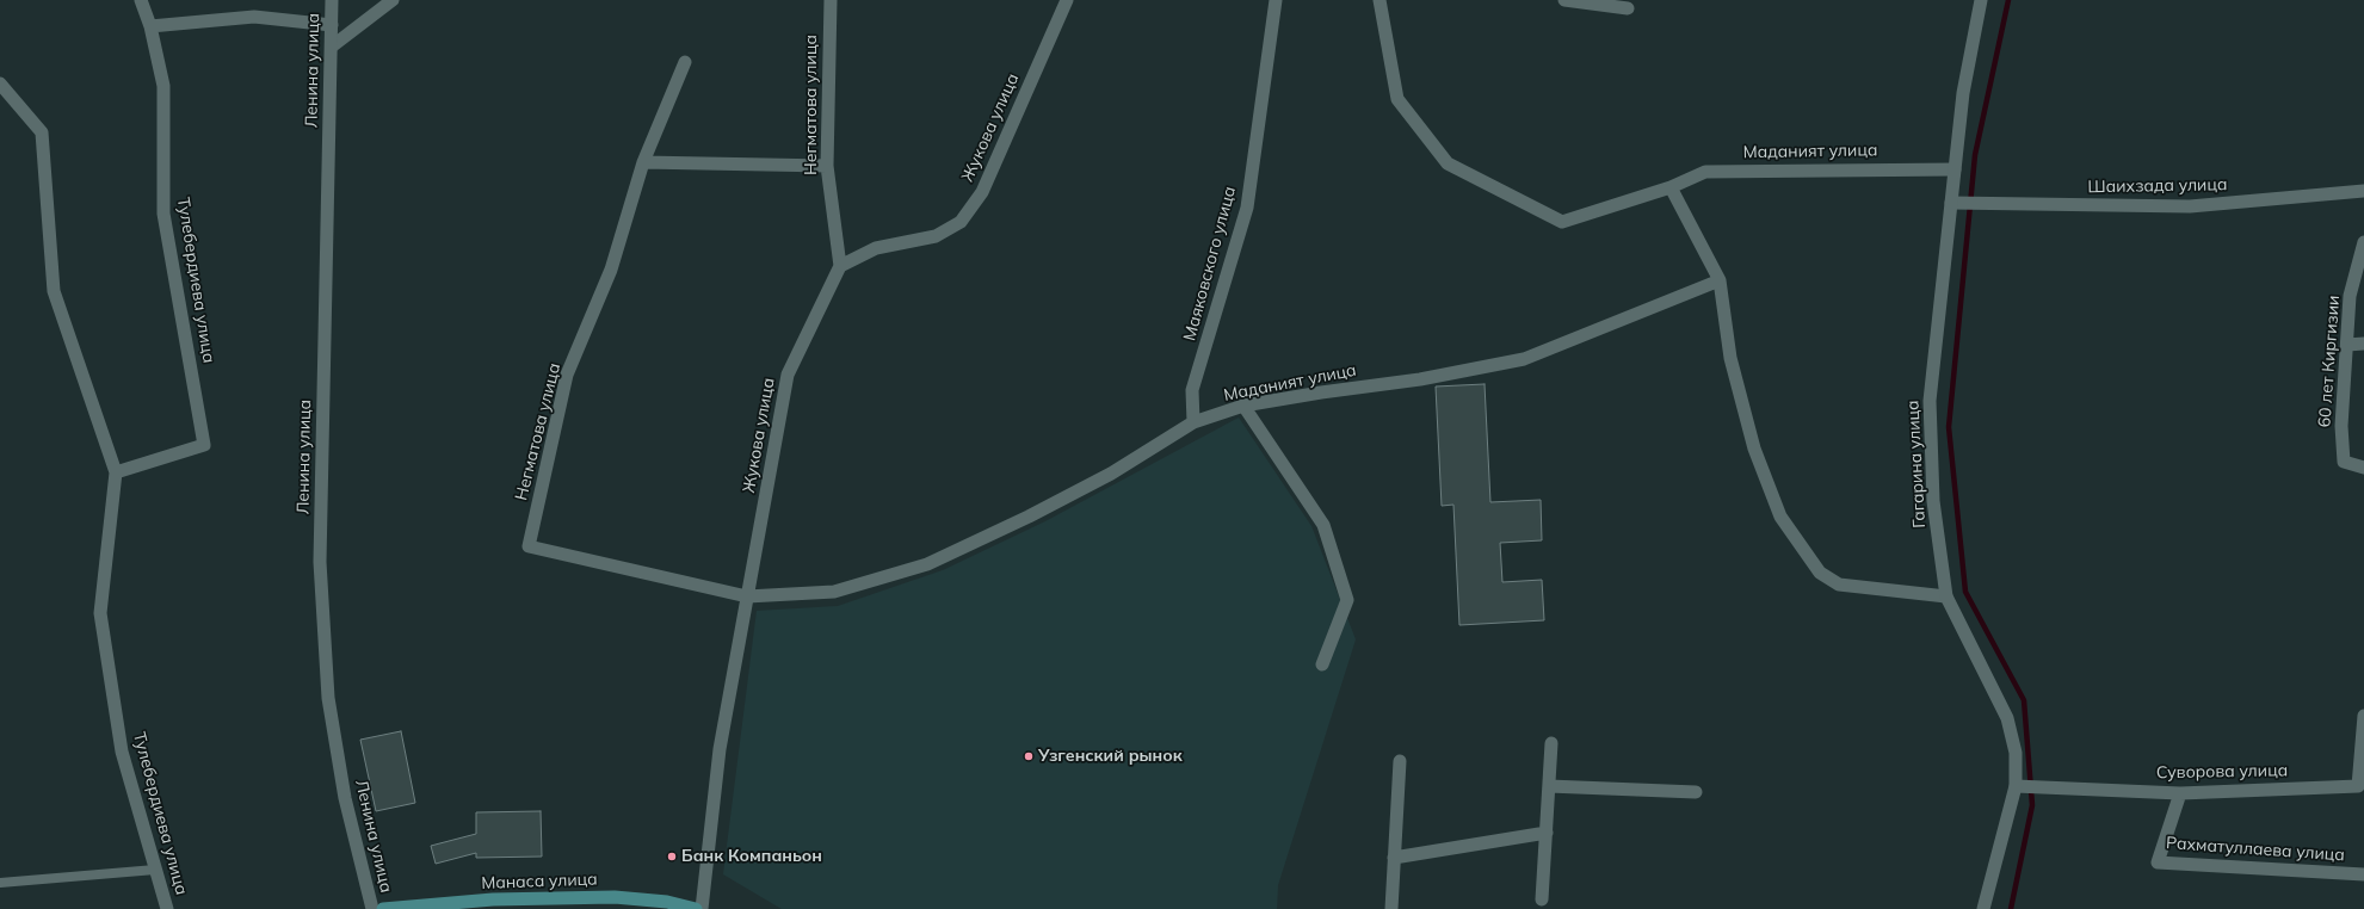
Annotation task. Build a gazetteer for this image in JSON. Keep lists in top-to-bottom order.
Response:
{
  "streets": {
    "main road": ["Манаса улица"],
    "street": [
      "Ленина улица",
      "Негматова улица",
      "Жукова улица",
      "Маданият улица",
      "Шаихзада улица",
      "Маяковского улица",
      "Тулебердиева улица",
      "60 лет Киргизии",
      "Гагарина улица",
      "Суворова улица",
      "Рахматуллаева улица"
    ]
  },
  "crossings": [
    ["Негматова улица", "Жукова улица"],
    ["Негматова улица", "Маданият улица"],
    ["Жукова улица", "Маданият улица"],
    ["Маданият улица", "Маяковского улица"],
    ["Маданият улица", "Гагарина улица"],
    ["Шаихзада улица", "Гагарина улица"],
    ["Гагарина улица", "Суворова улица"],
    ["Суворова улица", "Рахматуллаева улица"]
  ],
  "places": ["Узгенский рынок", "Банк Компаньон"]
}
